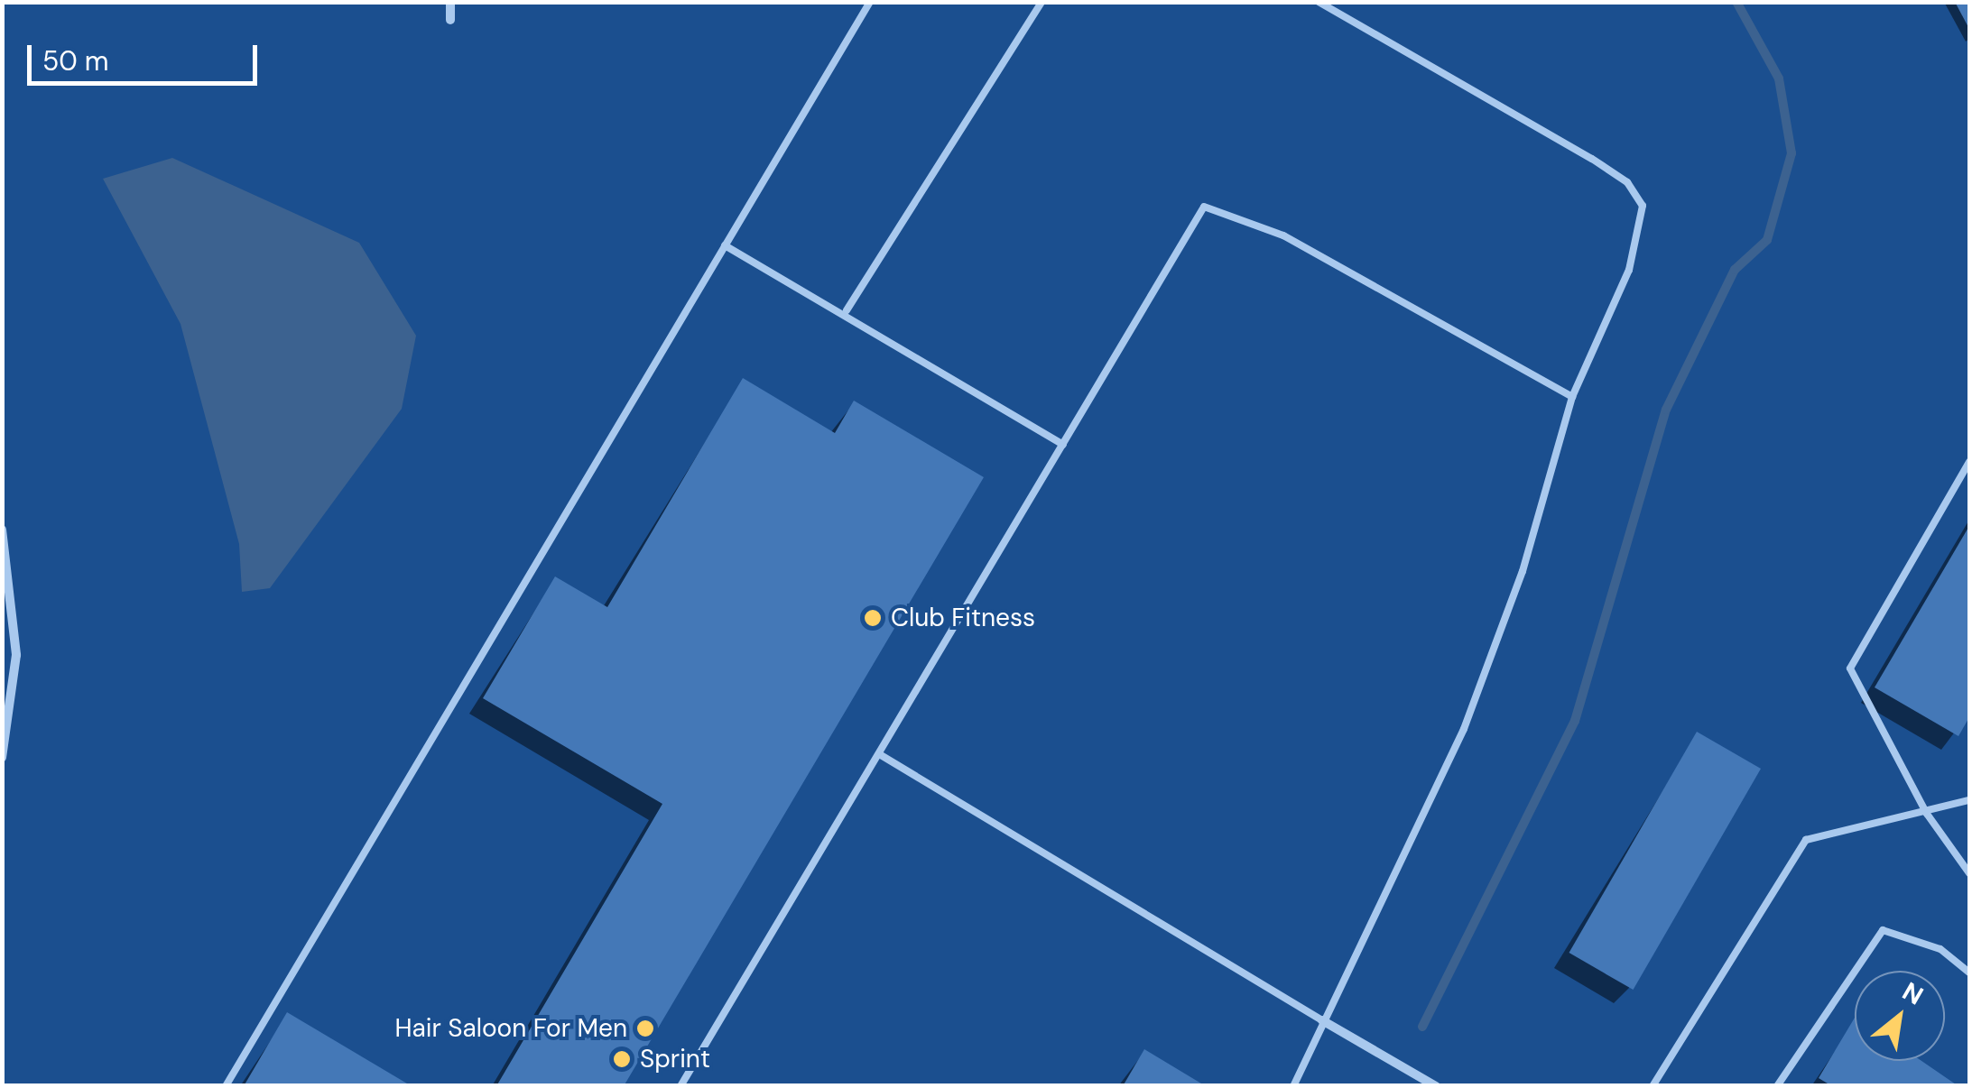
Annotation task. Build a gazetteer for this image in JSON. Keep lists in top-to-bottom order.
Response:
{
  "places": ["Club Fitness", "Hair Saloon For Men", "Sprint"],
  "scale_bar": "50 m",
  "north": "top right"
}
